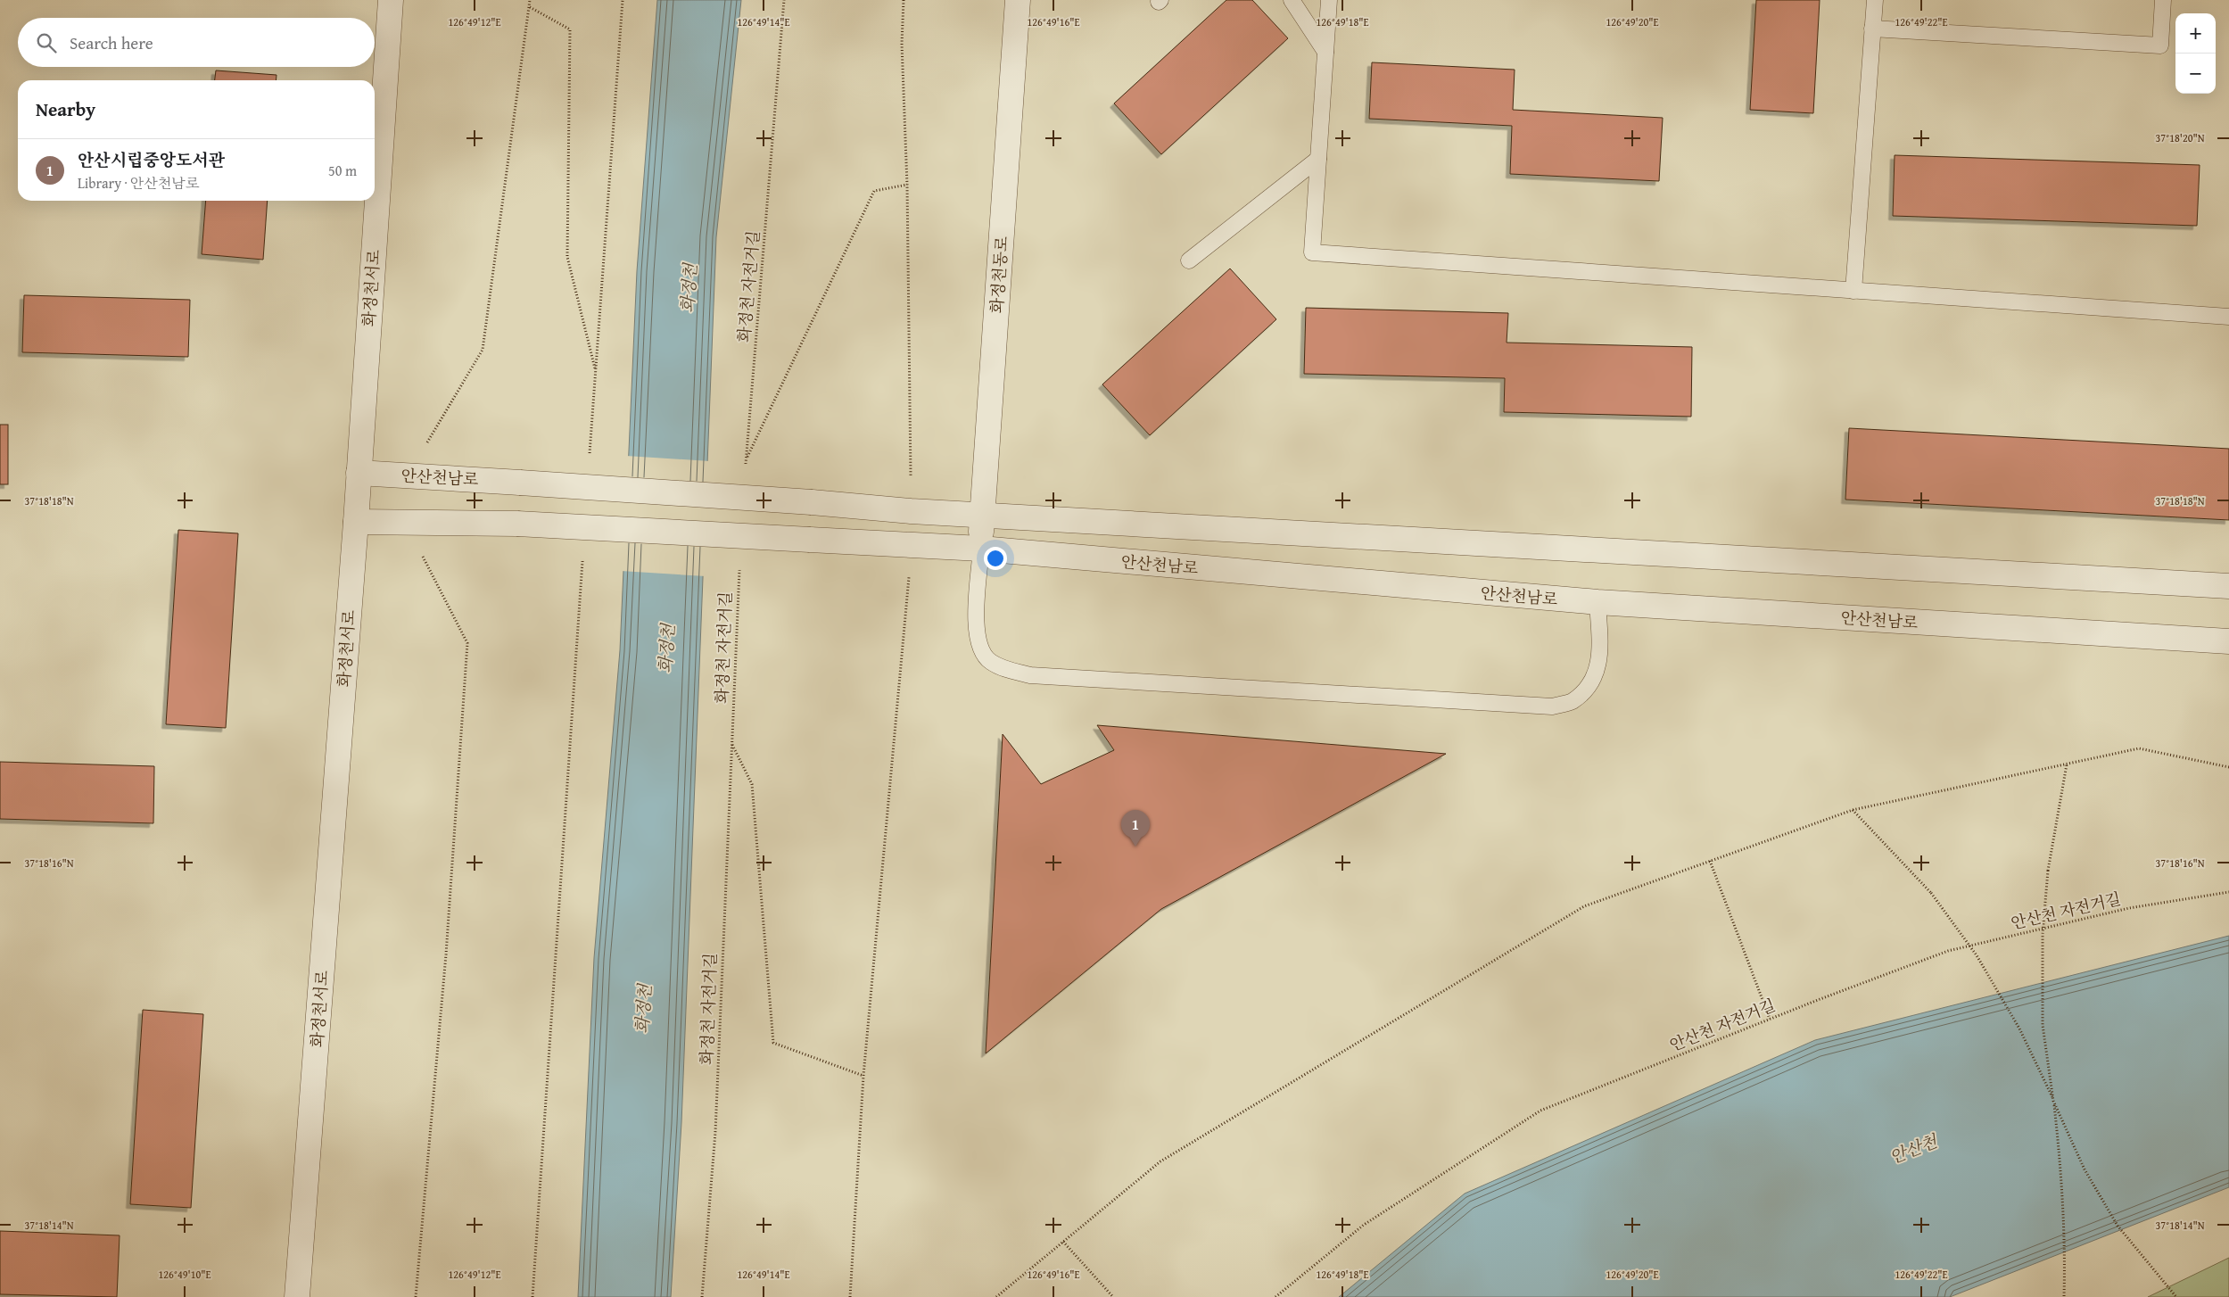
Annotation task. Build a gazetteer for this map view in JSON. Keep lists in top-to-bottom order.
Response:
{
  "streets": {
    "street": ["화정천동로", "화정천서로", "안산천남로"],
    "path": ["화정천 자전거길", "안산천 자전거길"]
  },
  "crossings": [
    ["화정천동로", "안산천남로"],
    ["화정천서로", "안산천남로"]
  ],
  "water": ["화정천", "안산천"],
  "page": {
    "map_buttons": ["+", "−"],
    "search": "Search here",
    "heading": "Nearby",
    "list": [
      {
        "mark": "1",
        "name": "안산시립중앙도서관",
        "note": "Library · 안산천남로",
        "value": "50 m"
      }
    ],
    "pins": "1"
  },
  "coordinates": [
    "126°49'12\"E",
    "126°49'14\"E",
    "126°49'16\"E",
    "126°49'18\"E",
    "126°49'20\"E",
    "126°49'22\"E",
    "37°18'20\"N",
    "37°18'18\"N",
    "37°18'16\"N",
    "37°18'14\"N",
    "126°49'10\"E"
  ]
}
